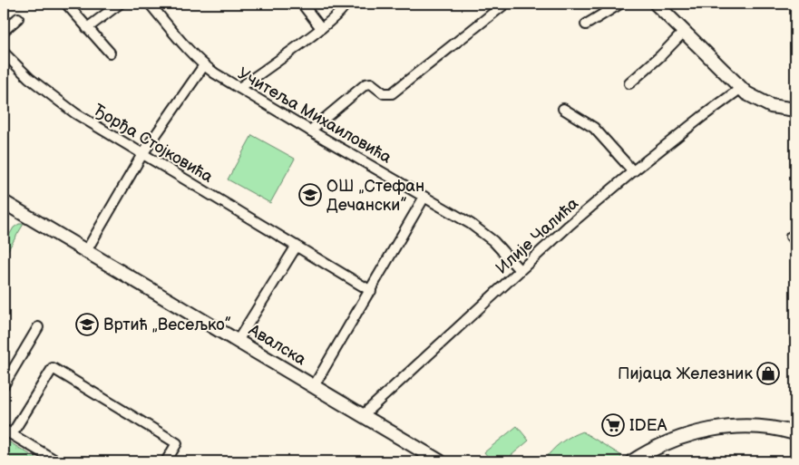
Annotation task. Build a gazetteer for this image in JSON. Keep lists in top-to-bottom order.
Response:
{
  "streets": {
    "main road": ["Авалска"],
    "street": ["Учитеља Михаиловића", "Ђорђа Стојковића", "Илије Чалића"]
  },
  "crossings": [
    ["Учитеља Михаиловића", "Илије Чалића"],
    ["Илије Чалића", "Авалска"]
  ],
  "places": {
    "school or university": ["ОШ „Стефан Дечански”", "Вртић „Весељко”"],
    "shop": ["Пијаца Железник"],
    "supermarket": ["IDEA"]
  }
}
